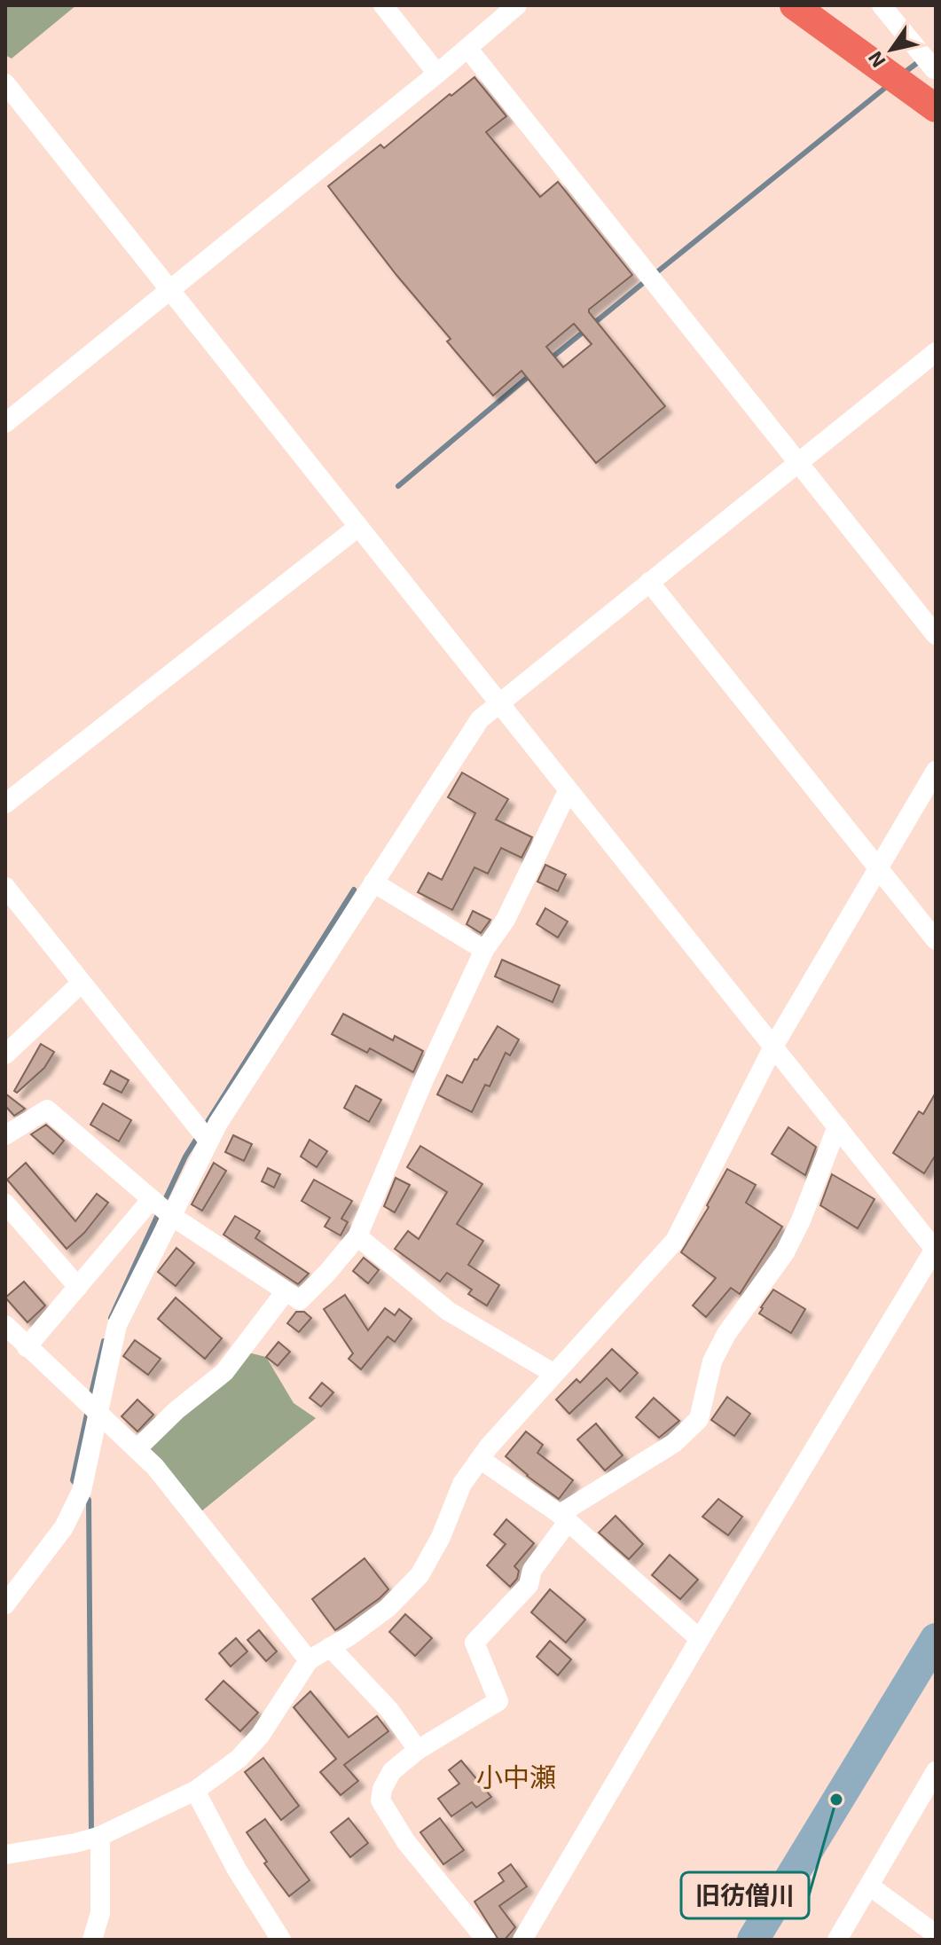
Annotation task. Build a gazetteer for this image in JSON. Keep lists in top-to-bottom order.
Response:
{
  "districts": ["小中瀬"],
  "places": ["旧彷僧川"],
  "north": "bottom left"
}
